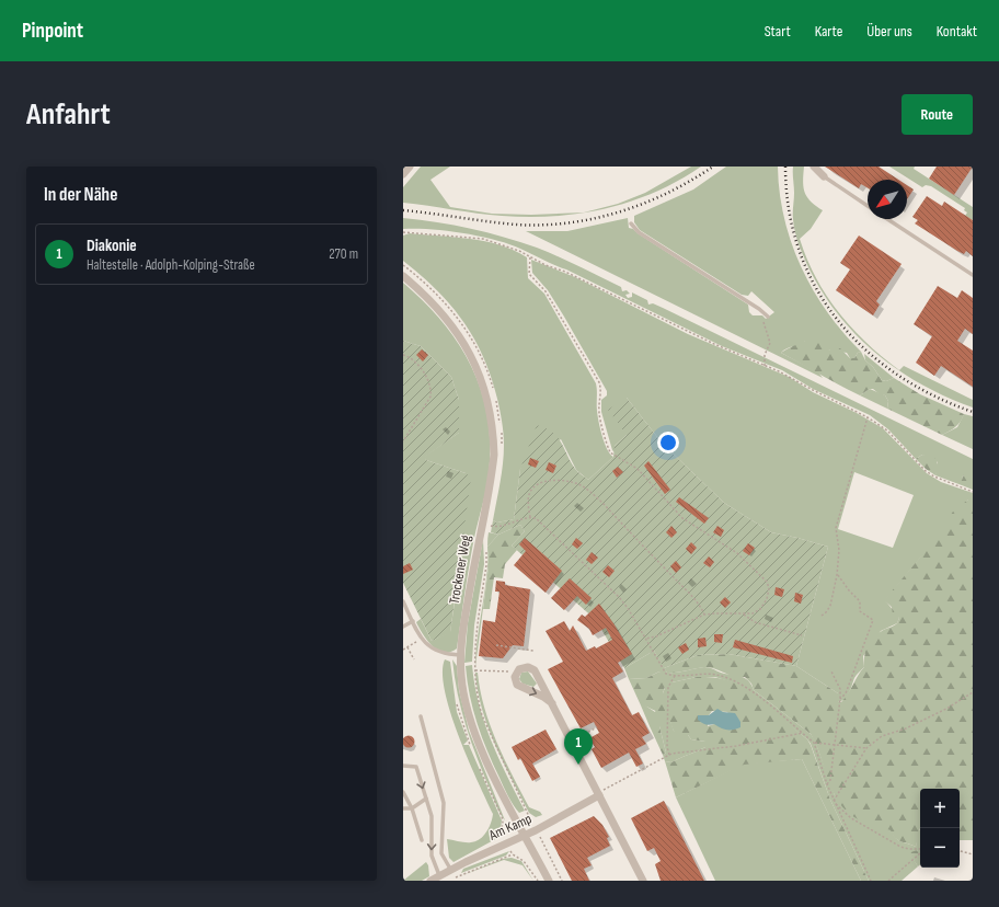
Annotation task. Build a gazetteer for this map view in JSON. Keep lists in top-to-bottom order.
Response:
{
  "streets": {
    "street": ["Trockener Weg", "Am Kamp"]
  },
  "crossings": [
    ["Trockener Weg", "Am Kamp"]
  ],
  "north": "bottom left",
  "page": {
    "header": "Pinpoint",
    "nav": [
      "Start",
      "Karte",
      "Über uns",
      "Kontakt"
    ],
    "buttons": "Route",
    "title": "Anfahrt",
    "heading": "In der Nähe",
    "list": [
      {
        "mark": "1",
        "name": "Diakonie",
        "note": "Haltestelle · Adolph-Kolping-Straße",
        "value": "270 m"
      }
    ],
    "pins": "1",
    "map_buttons": ["+", "−"]
  }
}
